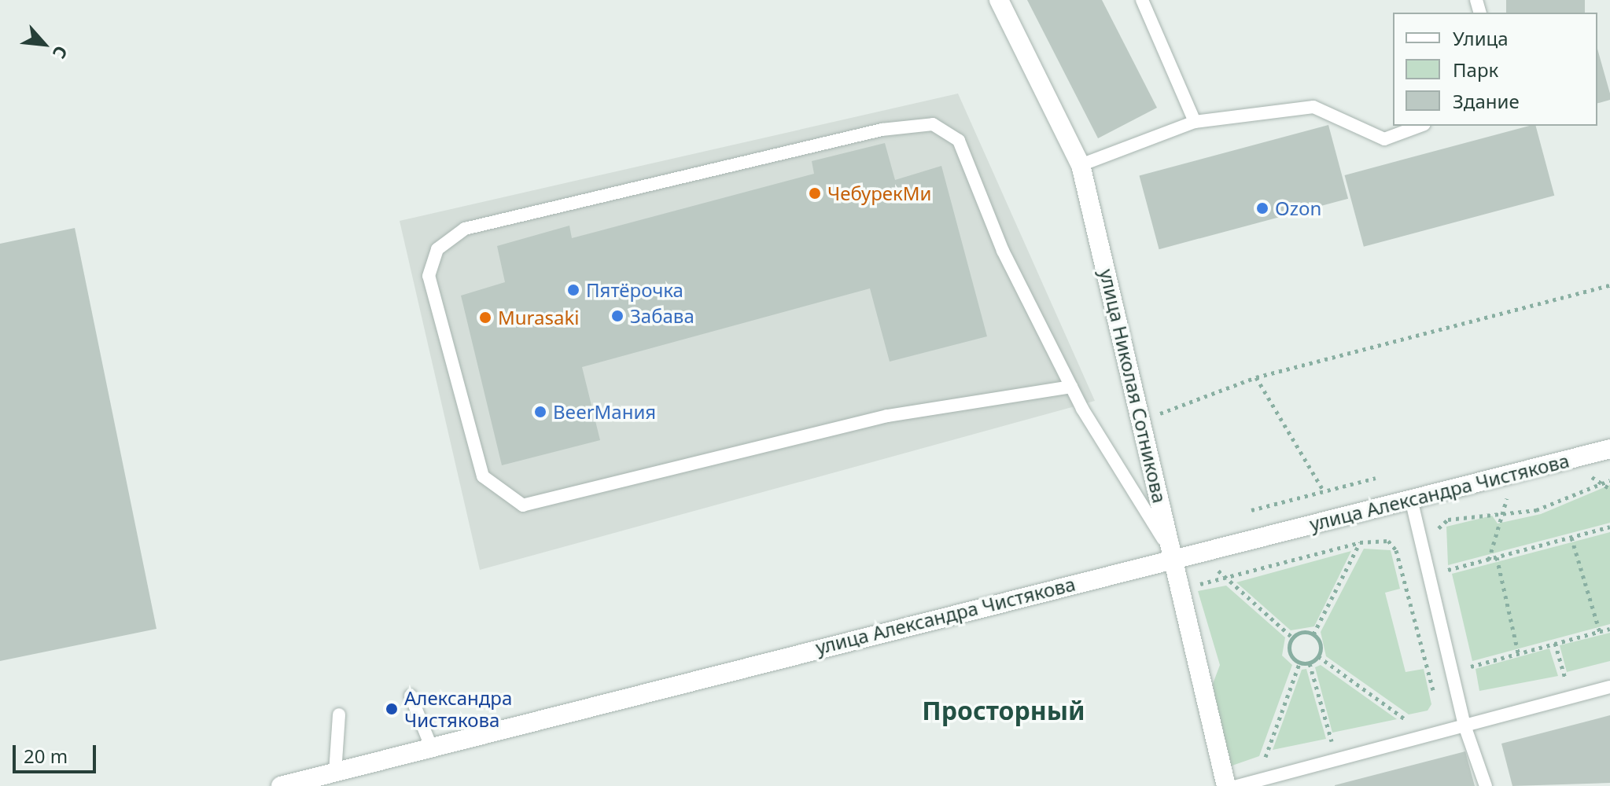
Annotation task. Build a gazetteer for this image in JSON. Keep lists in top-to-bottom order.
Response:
{
  "streets": {
    "street": ["улица Николая Сотникова", "улица Александра Чистякова"]
  },
  "crossings": [
    ["улица Николая Сотникова", "улица Александра Чистякова"]
  ],
  "districts": ["Просторный"],
  "places": [
    "ЧебурекМи",
    "Ozon",
    "Пятёрочка",
    "Забава",
    "Murasaki",
    "BeerМания",
    "Александра Чистякова"
  ],
  "legend": ["Улица", "Парк", "Здание"],
  "scale_bar": "20 m",
  "north": "bottom right"
}
